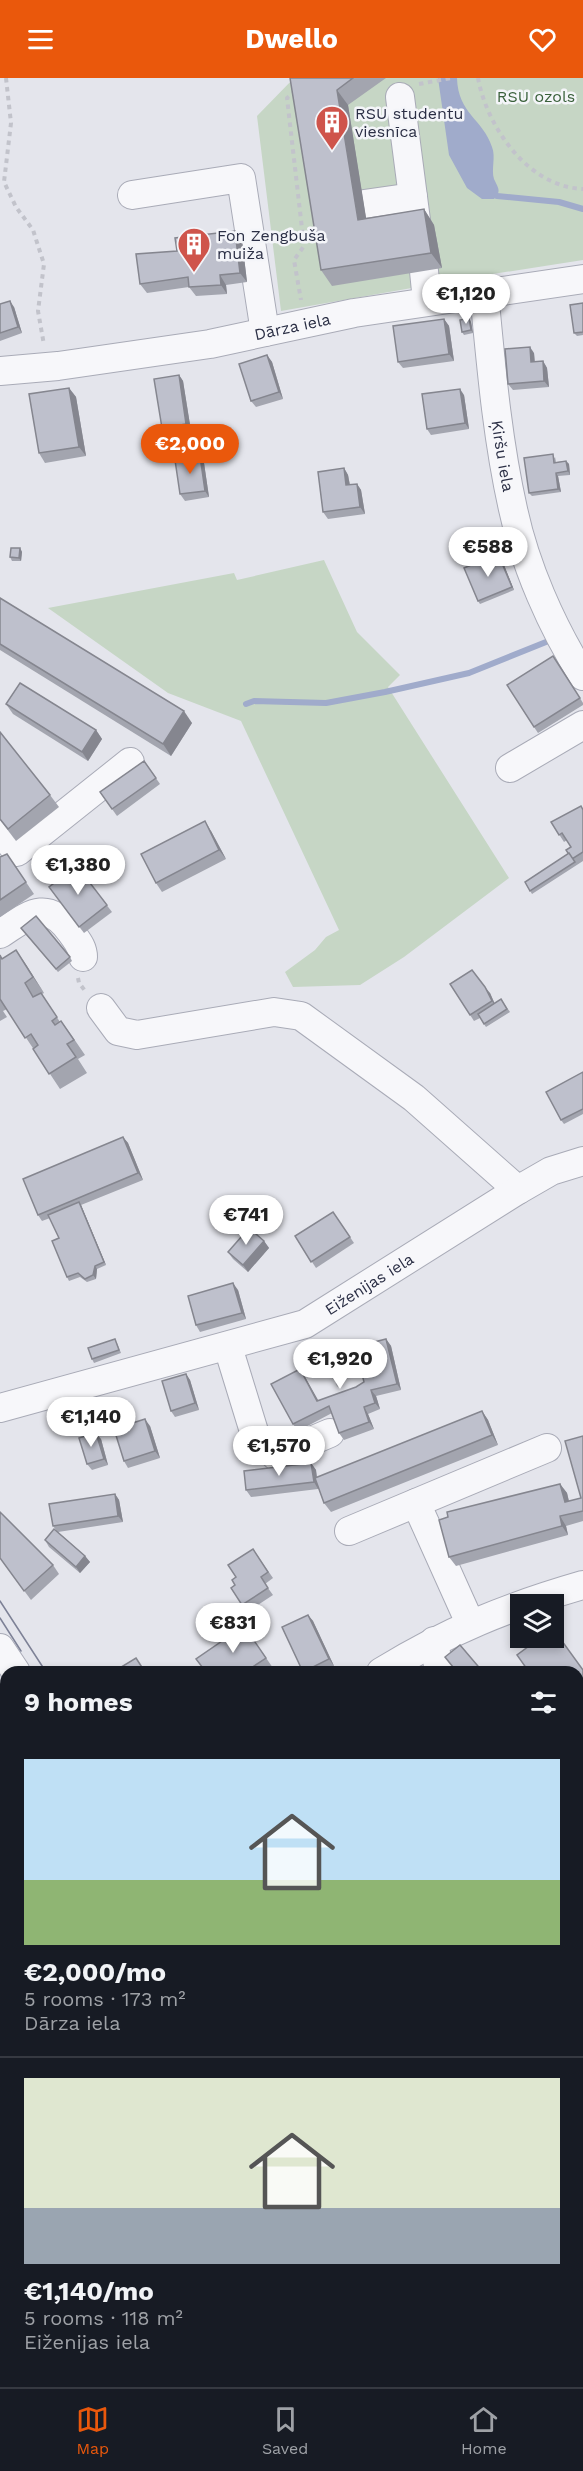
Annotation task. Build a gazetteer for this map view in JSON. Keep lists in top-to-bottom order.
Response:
{
  "streets": {
    "street": ["Dārza iela", "Ķiršu iela", "Eiženijas iela"]
  },
  "crossings": [
    ["Dārza iela", "Ķiršu iela"]
  ],
  "parks": ["RSU ozols"],
  "places": {
    "building": ["RSU studentu viesnīca", "Fon Zengbuša muiža"]
  },
  "page": {
    "header": "Dwello",
    "price": [
      "€1,120",
      "€2,000",
      "€588",
      "€1,380",
      "€741",
      "€1,920",
      "€1,140",
      "€1,570",
      "€831"
    ],
    "heading": "9 homes",
    "list": [
      {
        "name": "€2,000/mo",
        "note": "5 rooms · 173 m² · Dārza iela"
      },
      {
        "name": "€1,140/mo",
        "note": "5 rooms · 118 m² · Eiženijas iela"
      }
    ],
    "tabs": ["Map", "Saved", "Home"]
  }
}
